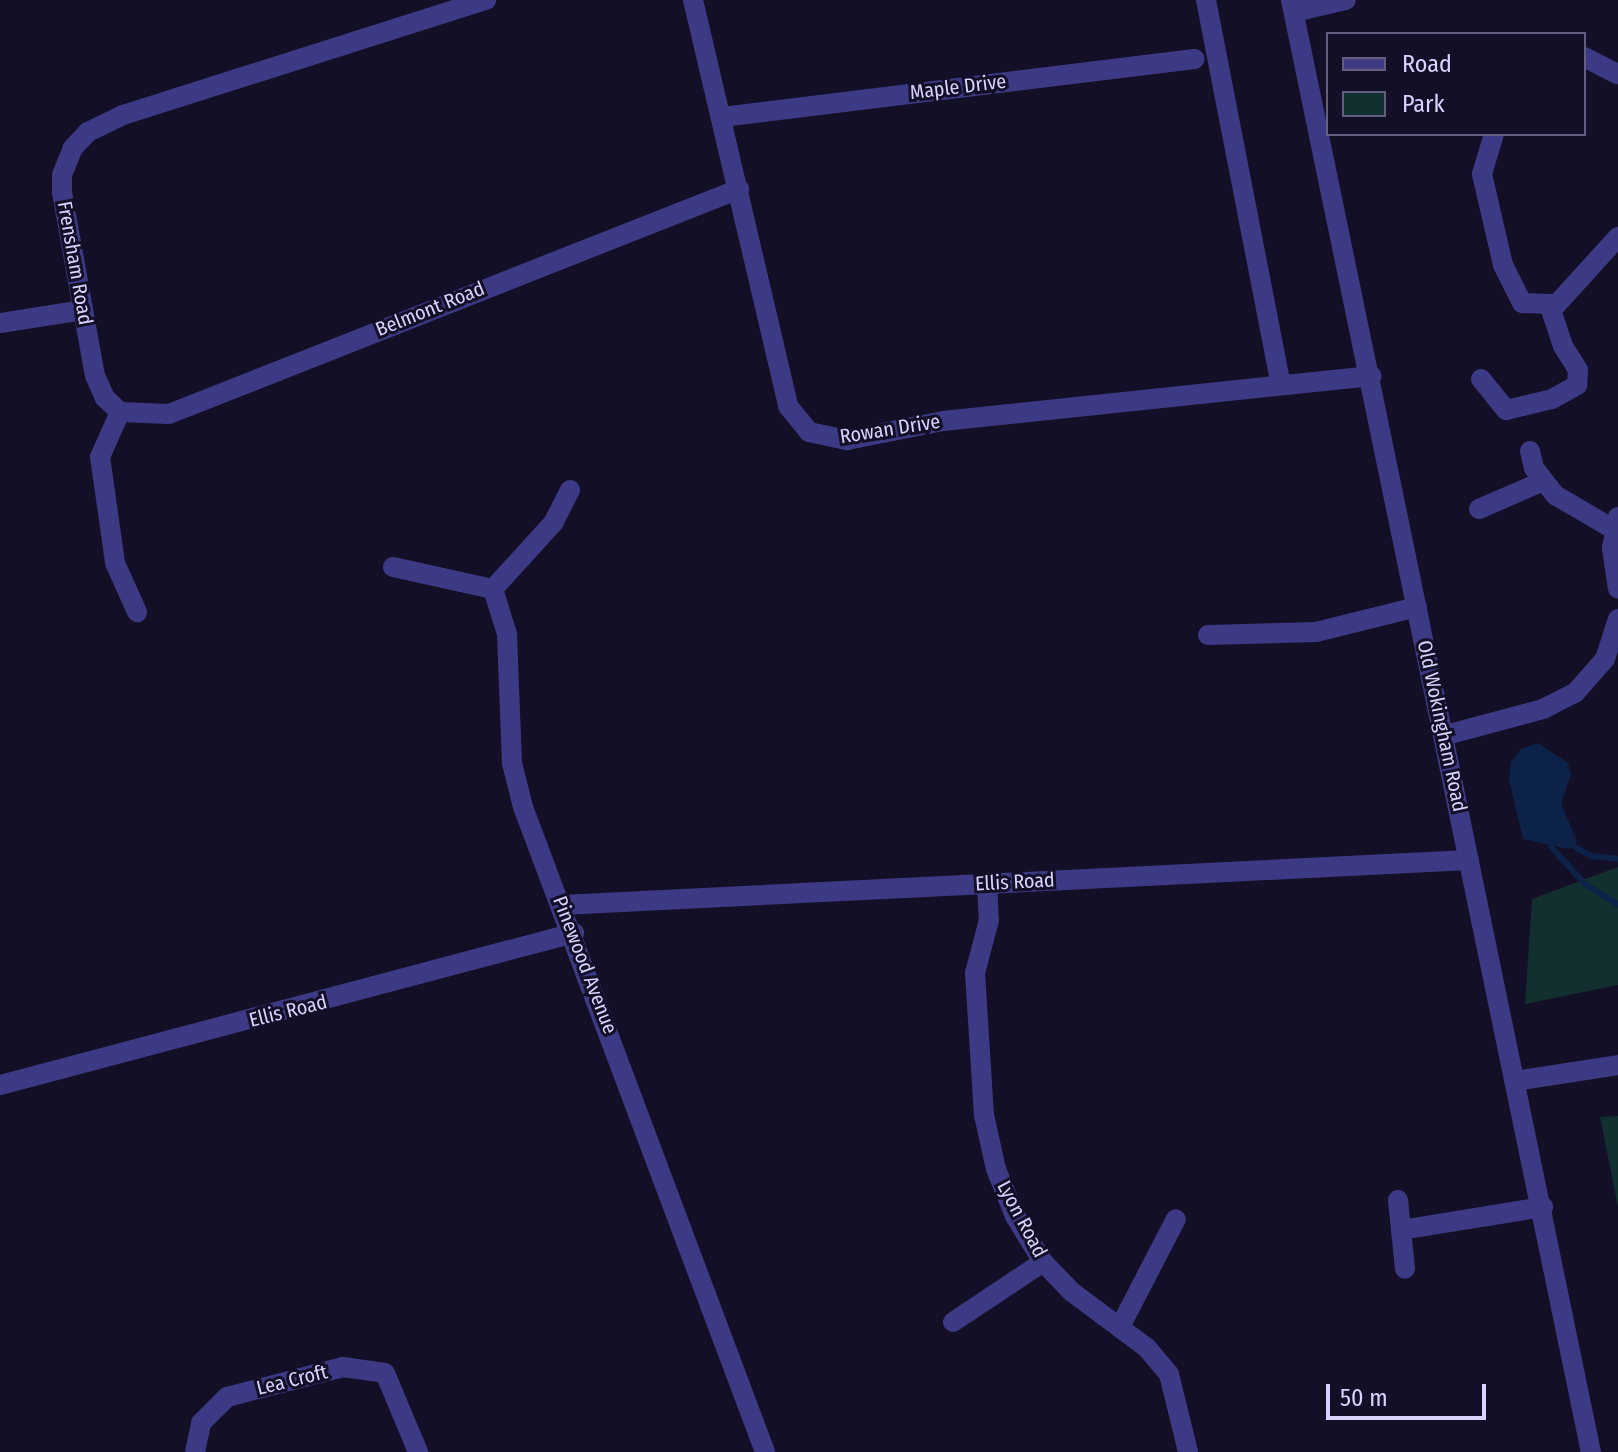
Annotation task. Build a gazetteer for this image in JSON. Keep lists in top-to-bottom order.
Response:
{
  "streets": {
    "street": [
      "Maple Drive",
      "Frensham Road",
      "Belmont Road",
      "Rowan Drive",
      "Old Wokingham Road",
      "Ellis Road",
      "Pinewood Avenue",
      "Lyon Road",
      "Lea Croft"
    ]
  },
  "crossings": [
    ["Maple Drive", "Rowan Drive"],
    ["Frensham Road", "Belmont Road"],
    ["Belmont Road", "Rowan Drive"],
    ["Rowan Drive", "Old Wokingham Road"],
    ["Old Wokingham Road", "Ellis Road"],
    ["Ellis Road", "Pinewood Avenue"],
    ["Ellis Road", "Lyon Road"]
  ],
  "legend": ["Road", "Park"],
  "scale_bar": "50 m"
}
